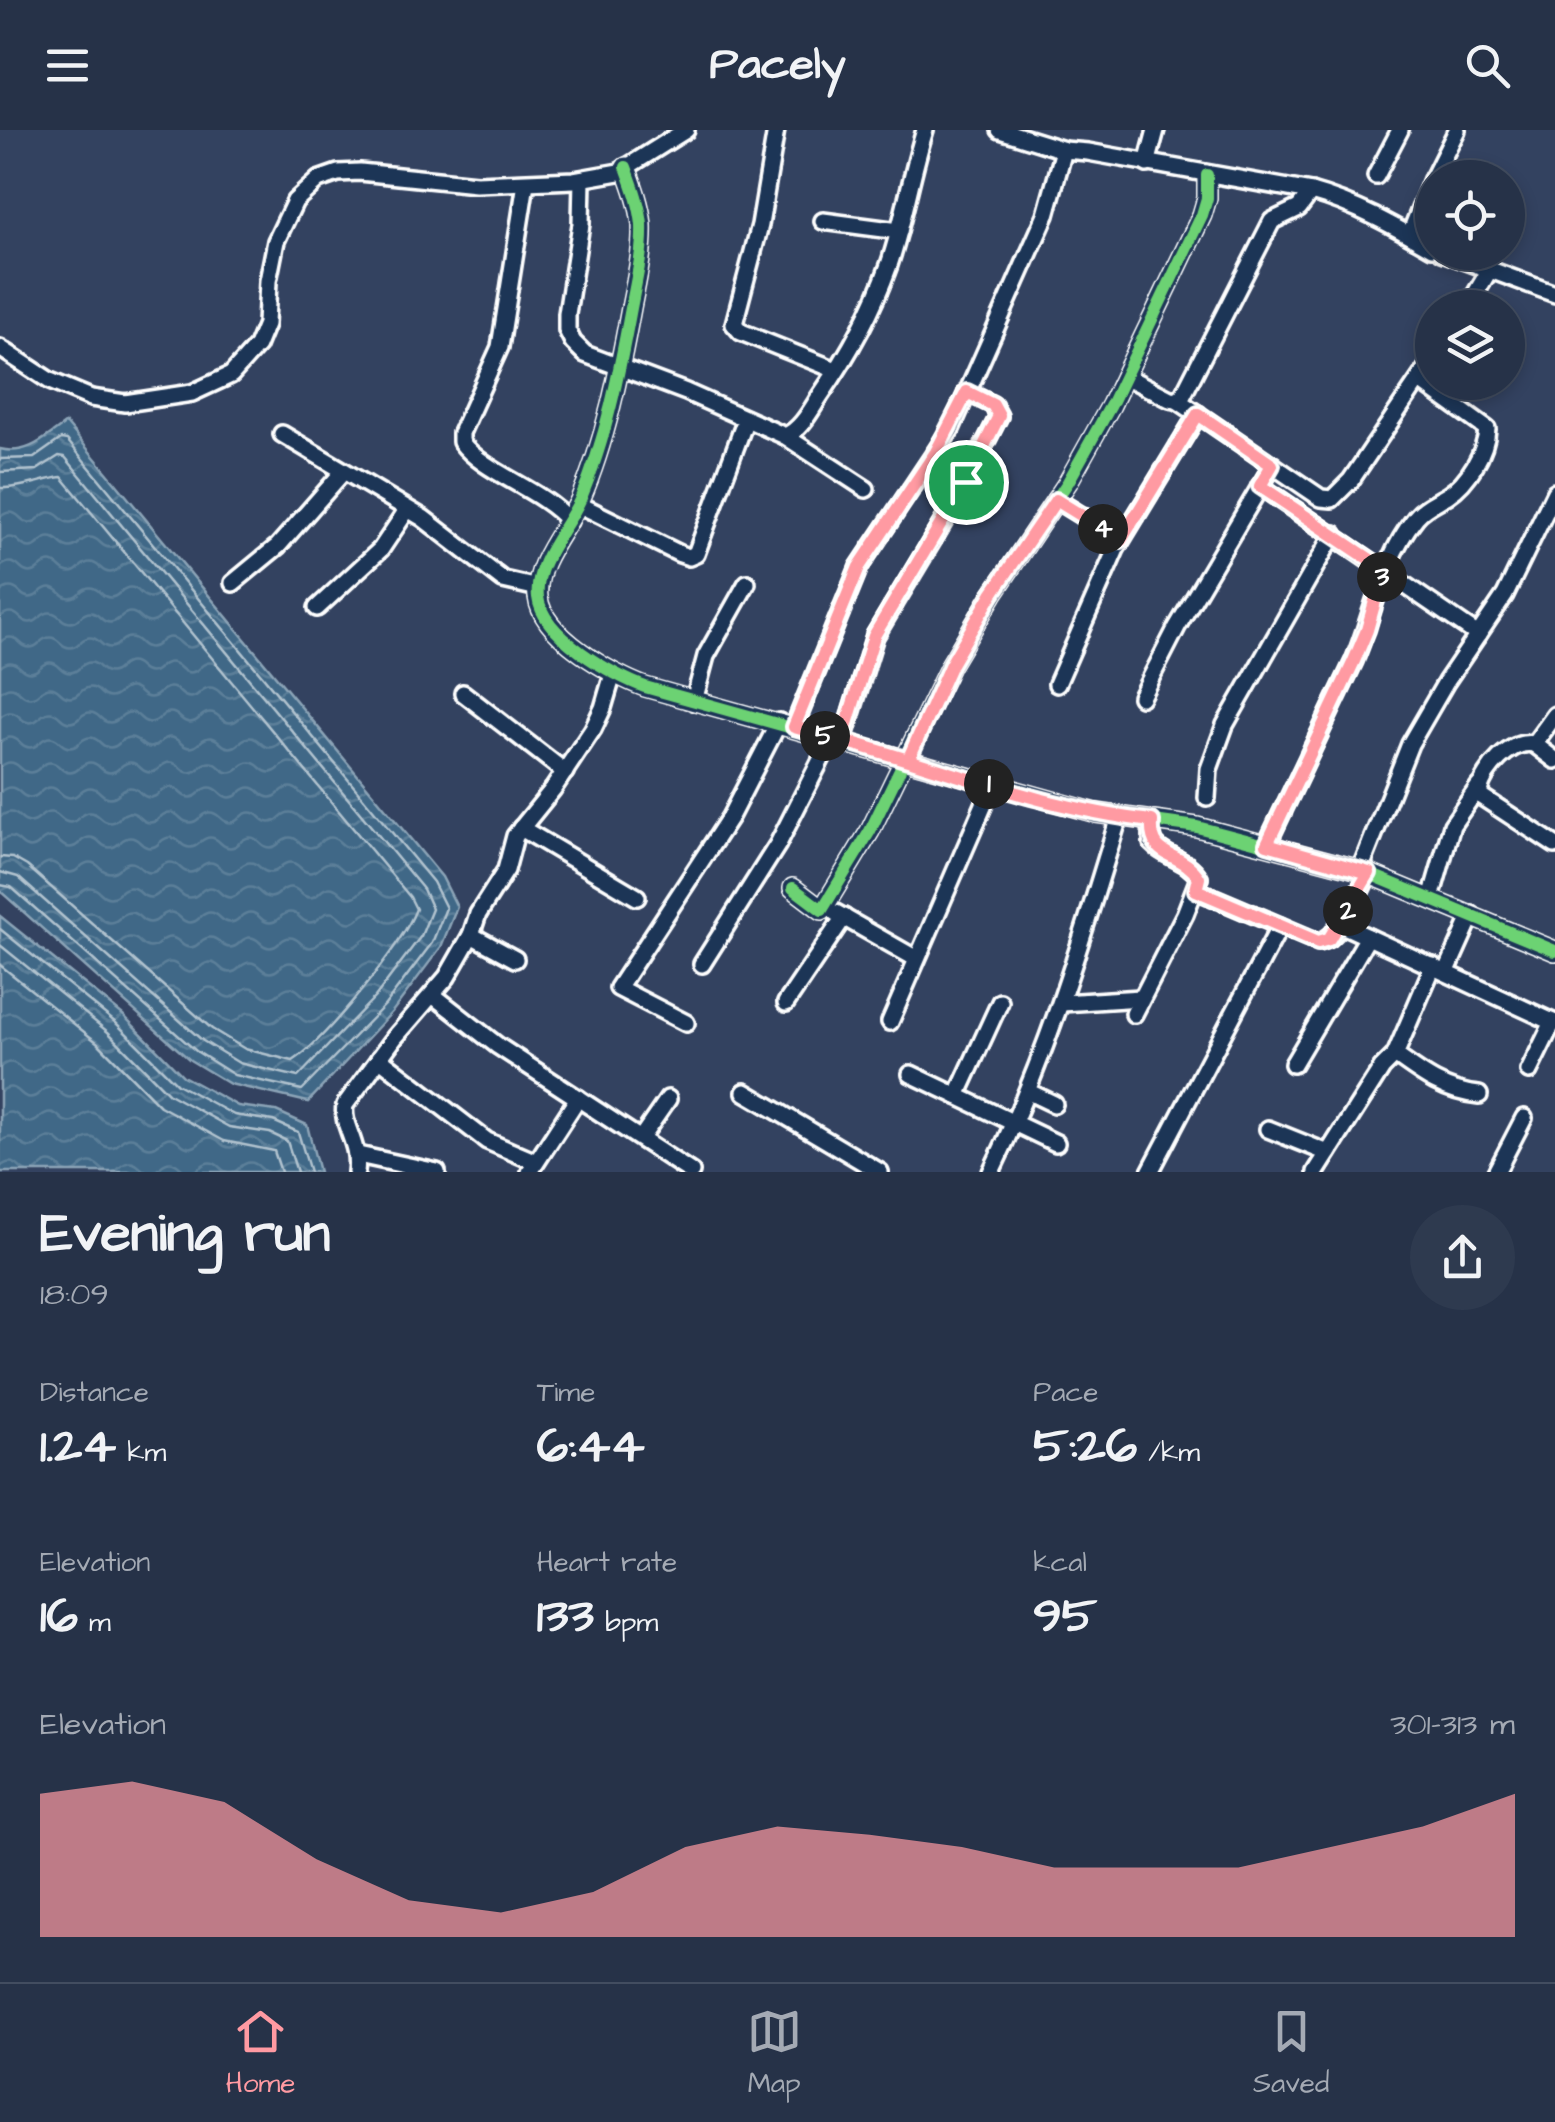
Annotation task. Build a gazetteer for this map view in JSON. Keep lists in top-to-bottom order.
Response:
{
  "page": {
    "header": "Pacely",
    "pins": [
      "4",
      "3",
      "5",
      "1",
      "2"
    ],
    "heading": ["Evening run", "18:09"],
    "stats": [
      ["Distance", "1.24 km"],
      ["Time", "6:44"],
      ["Pace", "5:26 /km"],
      ["Elevation", "16 m"],
      ["Heart rate", "133 bpm"],
      ["kcal", "95"]
    ],
    "chart": ["Elevation", "301–313 m"],
    "tabs": ["Home", "Map", "Saved"]
  }
}
